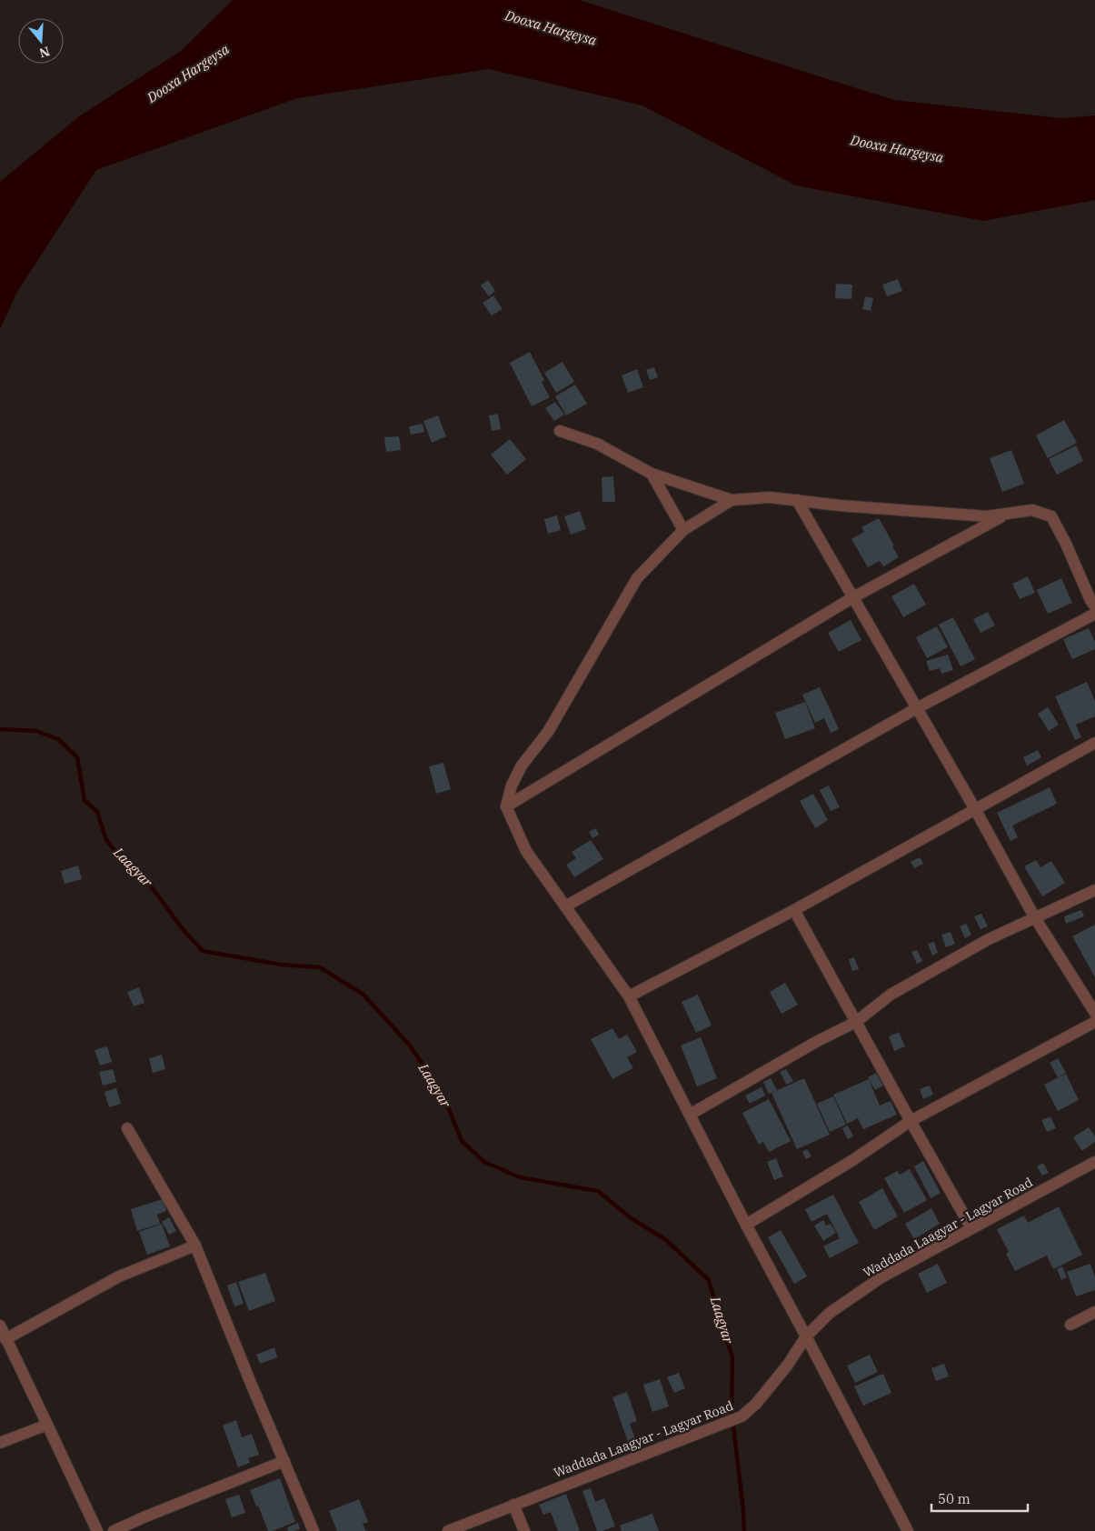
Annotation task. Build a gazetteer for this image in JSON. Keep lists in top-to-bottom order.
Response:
{
  "streets": {
    "street": ["Waddada Laagyar - Lagyar Road"]
  },
  "water": ["Dooxa Hargeysa", "Laagyar"],
  "scale_bar": "50 m",
  "north": "bottom"
}
